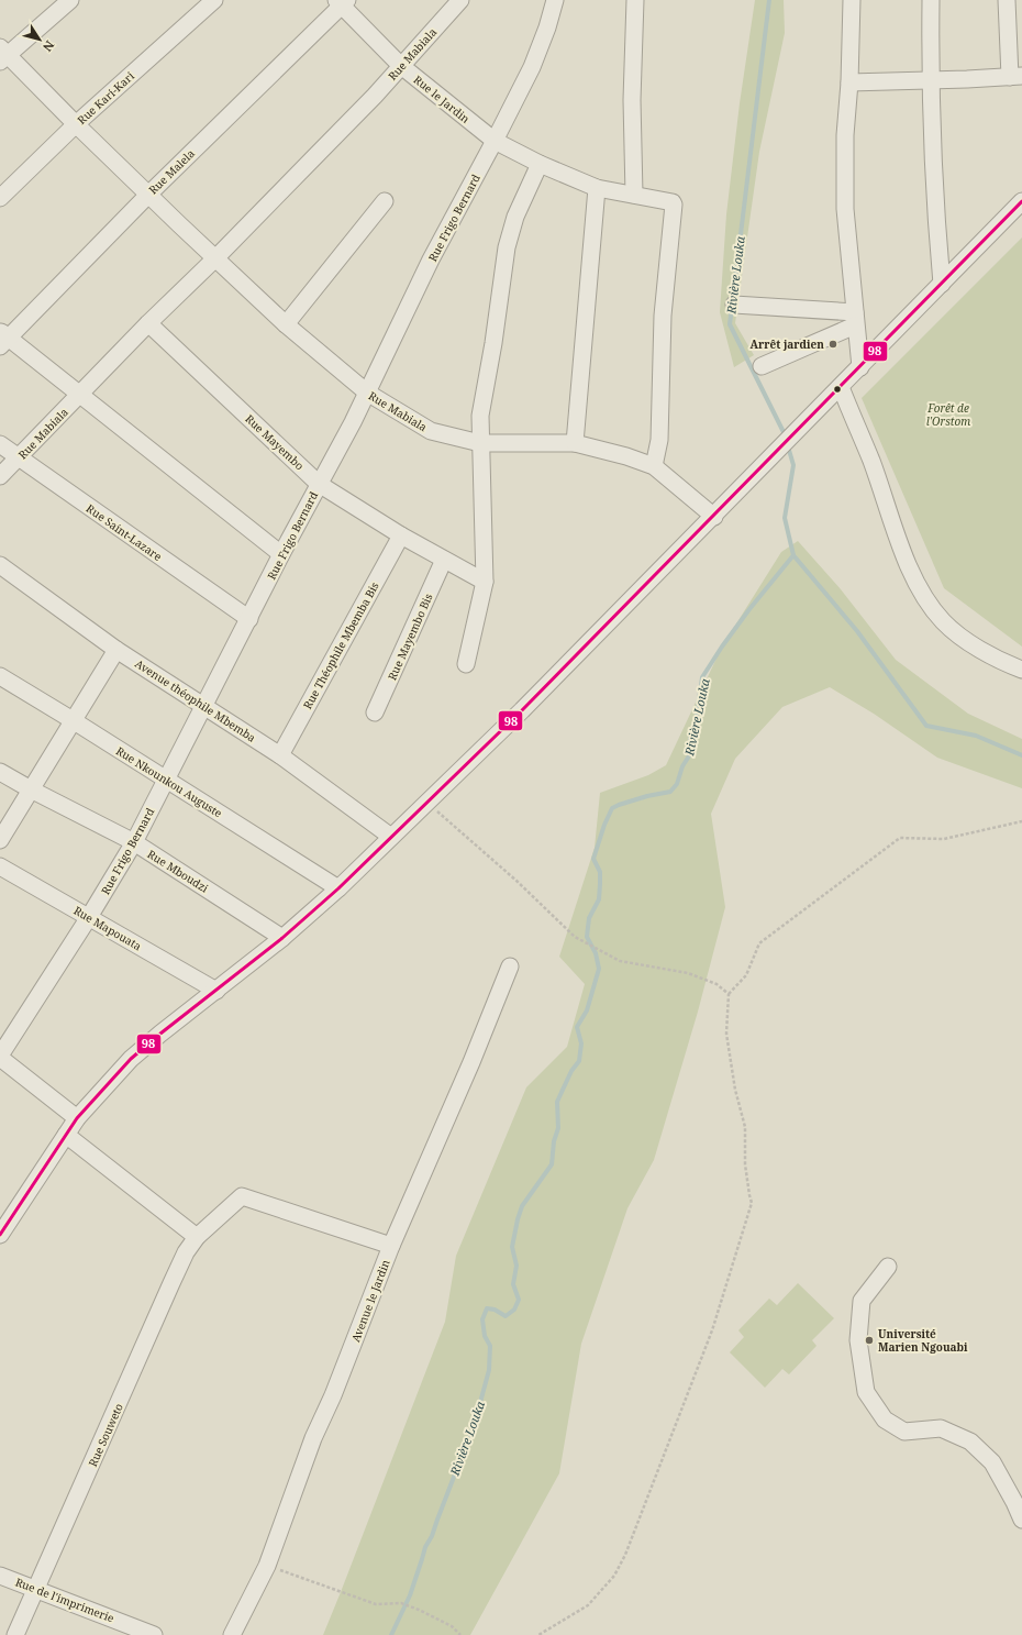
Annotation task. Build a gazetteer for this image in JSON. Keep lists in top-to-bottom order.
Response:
{
  "streets": {
    "street": [
      "Rue Mabiala",
      "Rue Kari-Kari",
      "Rue le Jardin",
      "Rue Malela",
      "Rue Frigo Bernard",
      "Rue Mayembo",
      "Rue Saint-Lazare",
      "Rue Mayembo Bis",
      "Rue Théophile Mbemba Bis",
      "Avenue théophile Mbemba",
      "Rue Nkounkou Auguste",
      "Rue Mboudzi",
      "Rue Mapouata",
      "Avenue le Jardin",
      "Rue Souweto",
      "Rue de l'imprimerie"
    ]
  },
  "crossings": [
    ["Rue Mabiala", "Rue Kari-Kari"],
    ["Rue Mabiala", "Rue le Jardin"],
    ["Rue Mabiala", "Rue Malela"],
    ["Rue Mabiala", "Rue Frigo Bernard"],
    ["Rue Mabiala", "Rue Mayembo"],
    ["Rue Mabiala", "Rue Saint-Lazare"],
    ["Rue le Jardin", "Rue Malela"],
    ["Rue le Jardin", "Rue Frigo Bernard"],
    ["Rue Frigo Bernard", "Rue Mayembo"],
    ["Rue Frigo Bernard", "Rue Saint-Lazare"],
    ["Rue Frigo Bernard", "Avenue théophile Mbemba"],
    ["Rue Frigo Bernard", "Rue Nkounkou Auguste"],
    ["Rue Frigo Bernard", "Rue Mboudzi"],
    ["Rue Frigo Bernard", "Rue Mapouata"],
    ["Rue Mayembo", "Rue Mayembo Bis"],
    ["Rue Mayembo", "Rue Théophile Mbemba Bis"],
    ["Rue Théophile Mbemba Bis", "Avenue théophile Mbemba"],
    ["Avenue le Jardin", "Rue Souweto"],
    ["Rue Souweto", "Rue de l'imprimerie"]
  ],
  "water": ["Rivière Louka"],
  "parks": ["Forêt de l'Orstom"],
  "places": ["Arrêt jardien", "Université Marien Ngouabi"],
  "lines": ["transit line 98"],
  "north": "bottom right"
}
